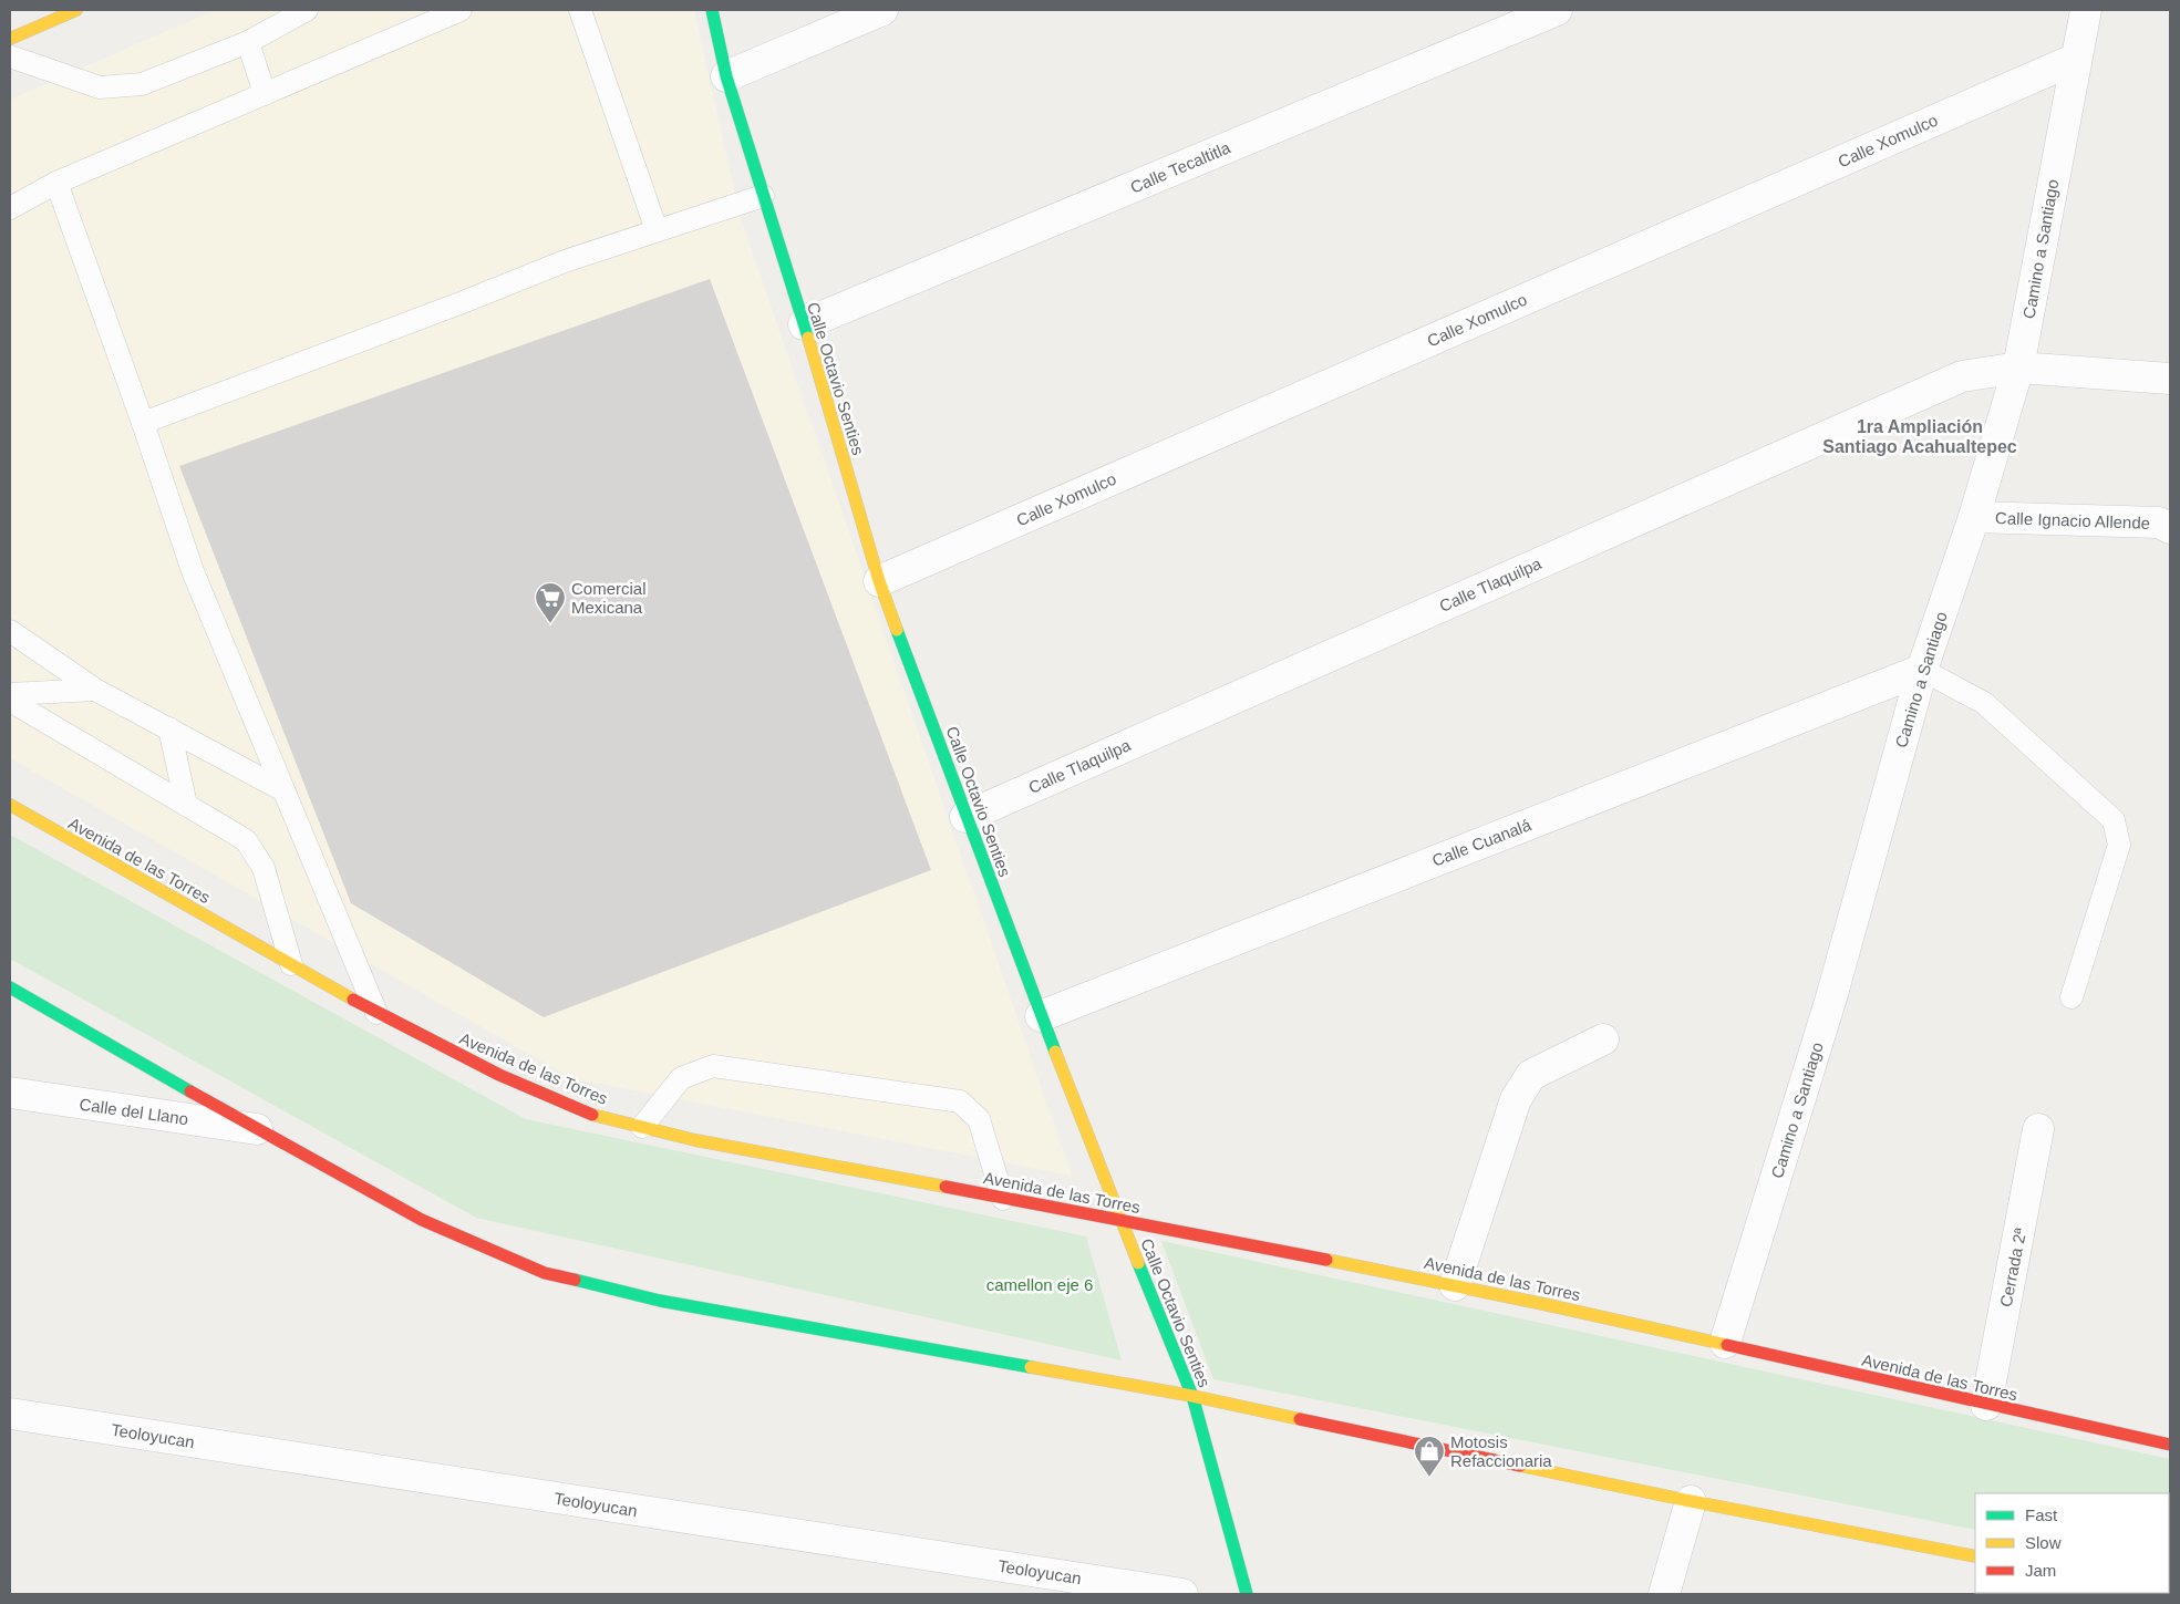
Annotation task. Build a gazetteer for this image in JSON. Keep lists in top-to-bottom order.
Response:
{
  "streets": {
    "main road": ["Calle Octavio Senties", "Avenida de las Torres"],
    "street": [
      "Calle Xomulco",
      "Calle Tecaltitla",
      "Camino a Santiago",
      "Calle Ignacio Allende",
      "Calle Tlaquilpa",
      "Calle Cuanalá",
      "Calle del Llano",
      "Cerrada 2ª",
      "Teoloyucan"
    ]
  },
  "crossings": [
    ["Calle Xomulco", "Camino a Santiago"],
    ["Calle Xomulco", "Calle Octavio Senties"],
    ["Calle Tecaltitla", "Calle Octavio Senties"],
    ["Camino a Santiago", "Calle Ignacio Allende"],
    ["Camino a Santiago", "Calle Tlaquilpa"],
    ["Camino a Santiago", "Calle Cuanalá"],
    ["Camino a Santiago", "Avenida de las Torres"],
    ["Calle Octavio Senties", "Calle Tlaquilpa"],
    ["Calle Octavio Senties", "Calle Cuanalá"],
    ["Calle Octavio Senties", "Avenida de las Torres"],
    ["Avenida de las Torres", "Cerrada 2ª"]
  ],
  "districts": ["1ra Ampliación Santiago Acahualtepec"],
  "parks": ["camellon eje 6"],
  "places": {
    "supermarket": ["Comercial Mexicana"],
    "shop": ["Motosis Refaccionaria"]
  },
  "legend": ["Fast", "Slow", "Jam"]
}
